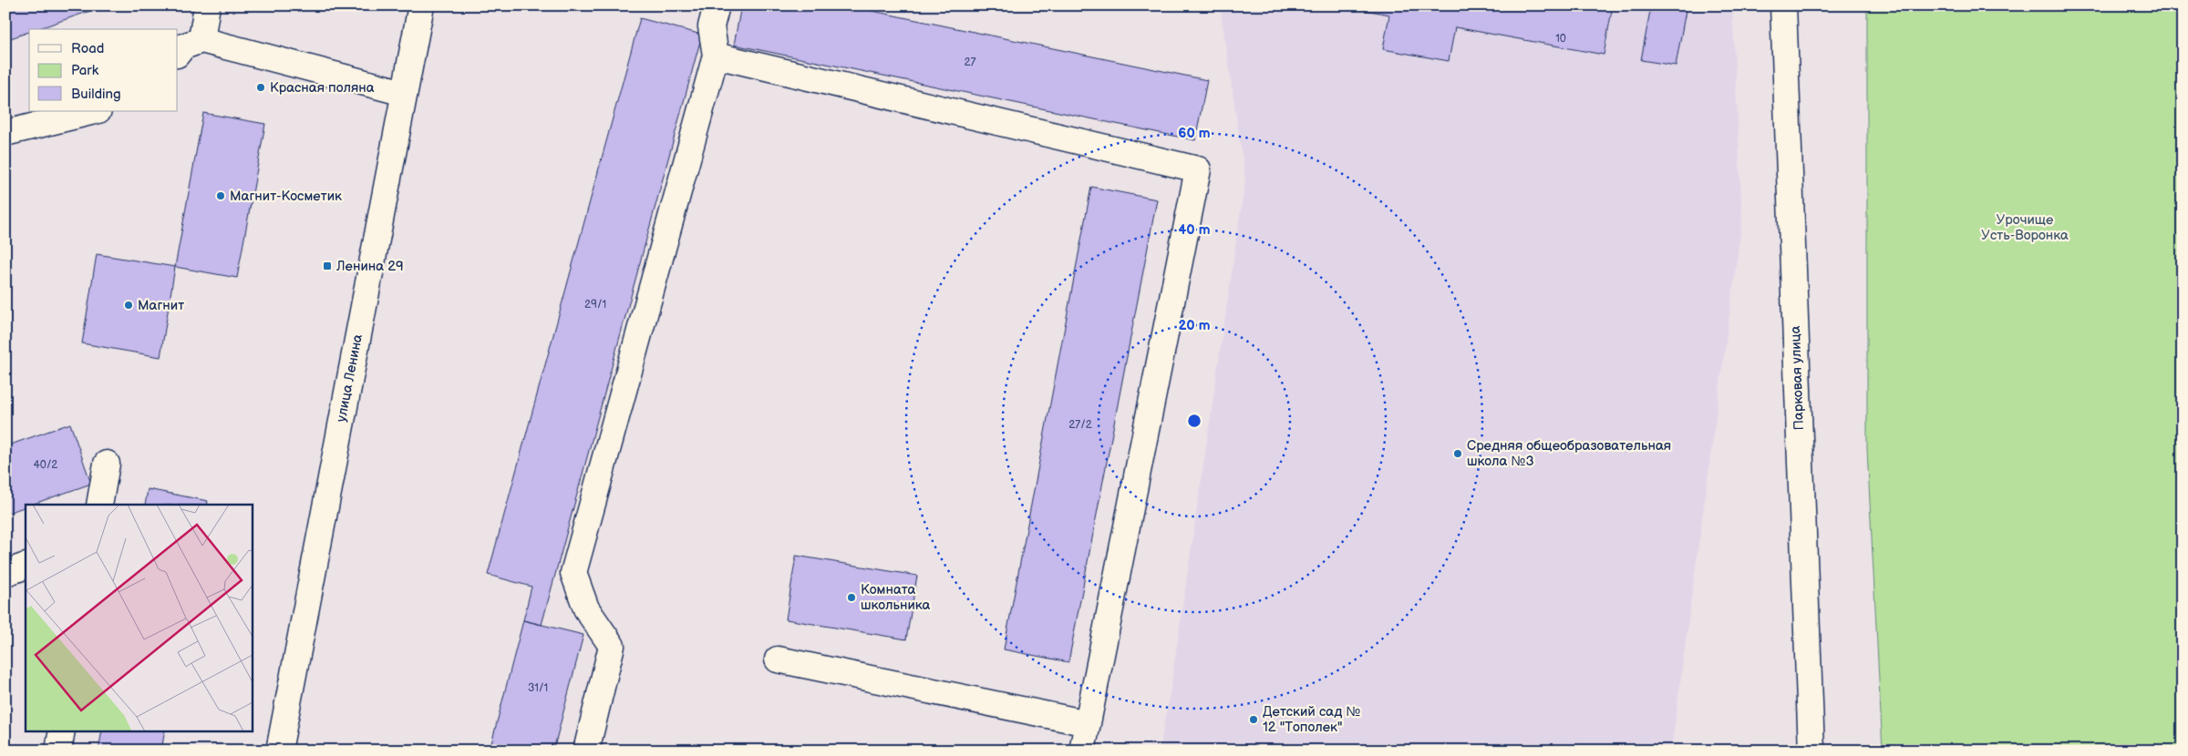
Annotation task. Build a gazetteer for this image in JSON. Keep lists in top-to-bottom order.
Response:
{
  "streets": {
    "main road": ["улица Ленина", "Парковая улица"]
  },
  "parks": ["Урочище Усть-Воронка"],
  "places": {
    "other": [
      "Красная поляна",
      "Магнит-Косметик",
      "Магнит",
      "Средняя общеобразовательная школа №3",
      "Комната школьника",
      "Детский сад № 12 \"Тополек\""
    ],
    "transit": ["Ленина 29"]
  },
  "house_numbers": [
    "10",
    "27",
    "29/1",
    "27/2",
    "40/2",
    "31/1"
  ],
  "legend": ["Road", "Park", "Building"],
  "rings": ["60 m", "40 m", "20 m"]
}
